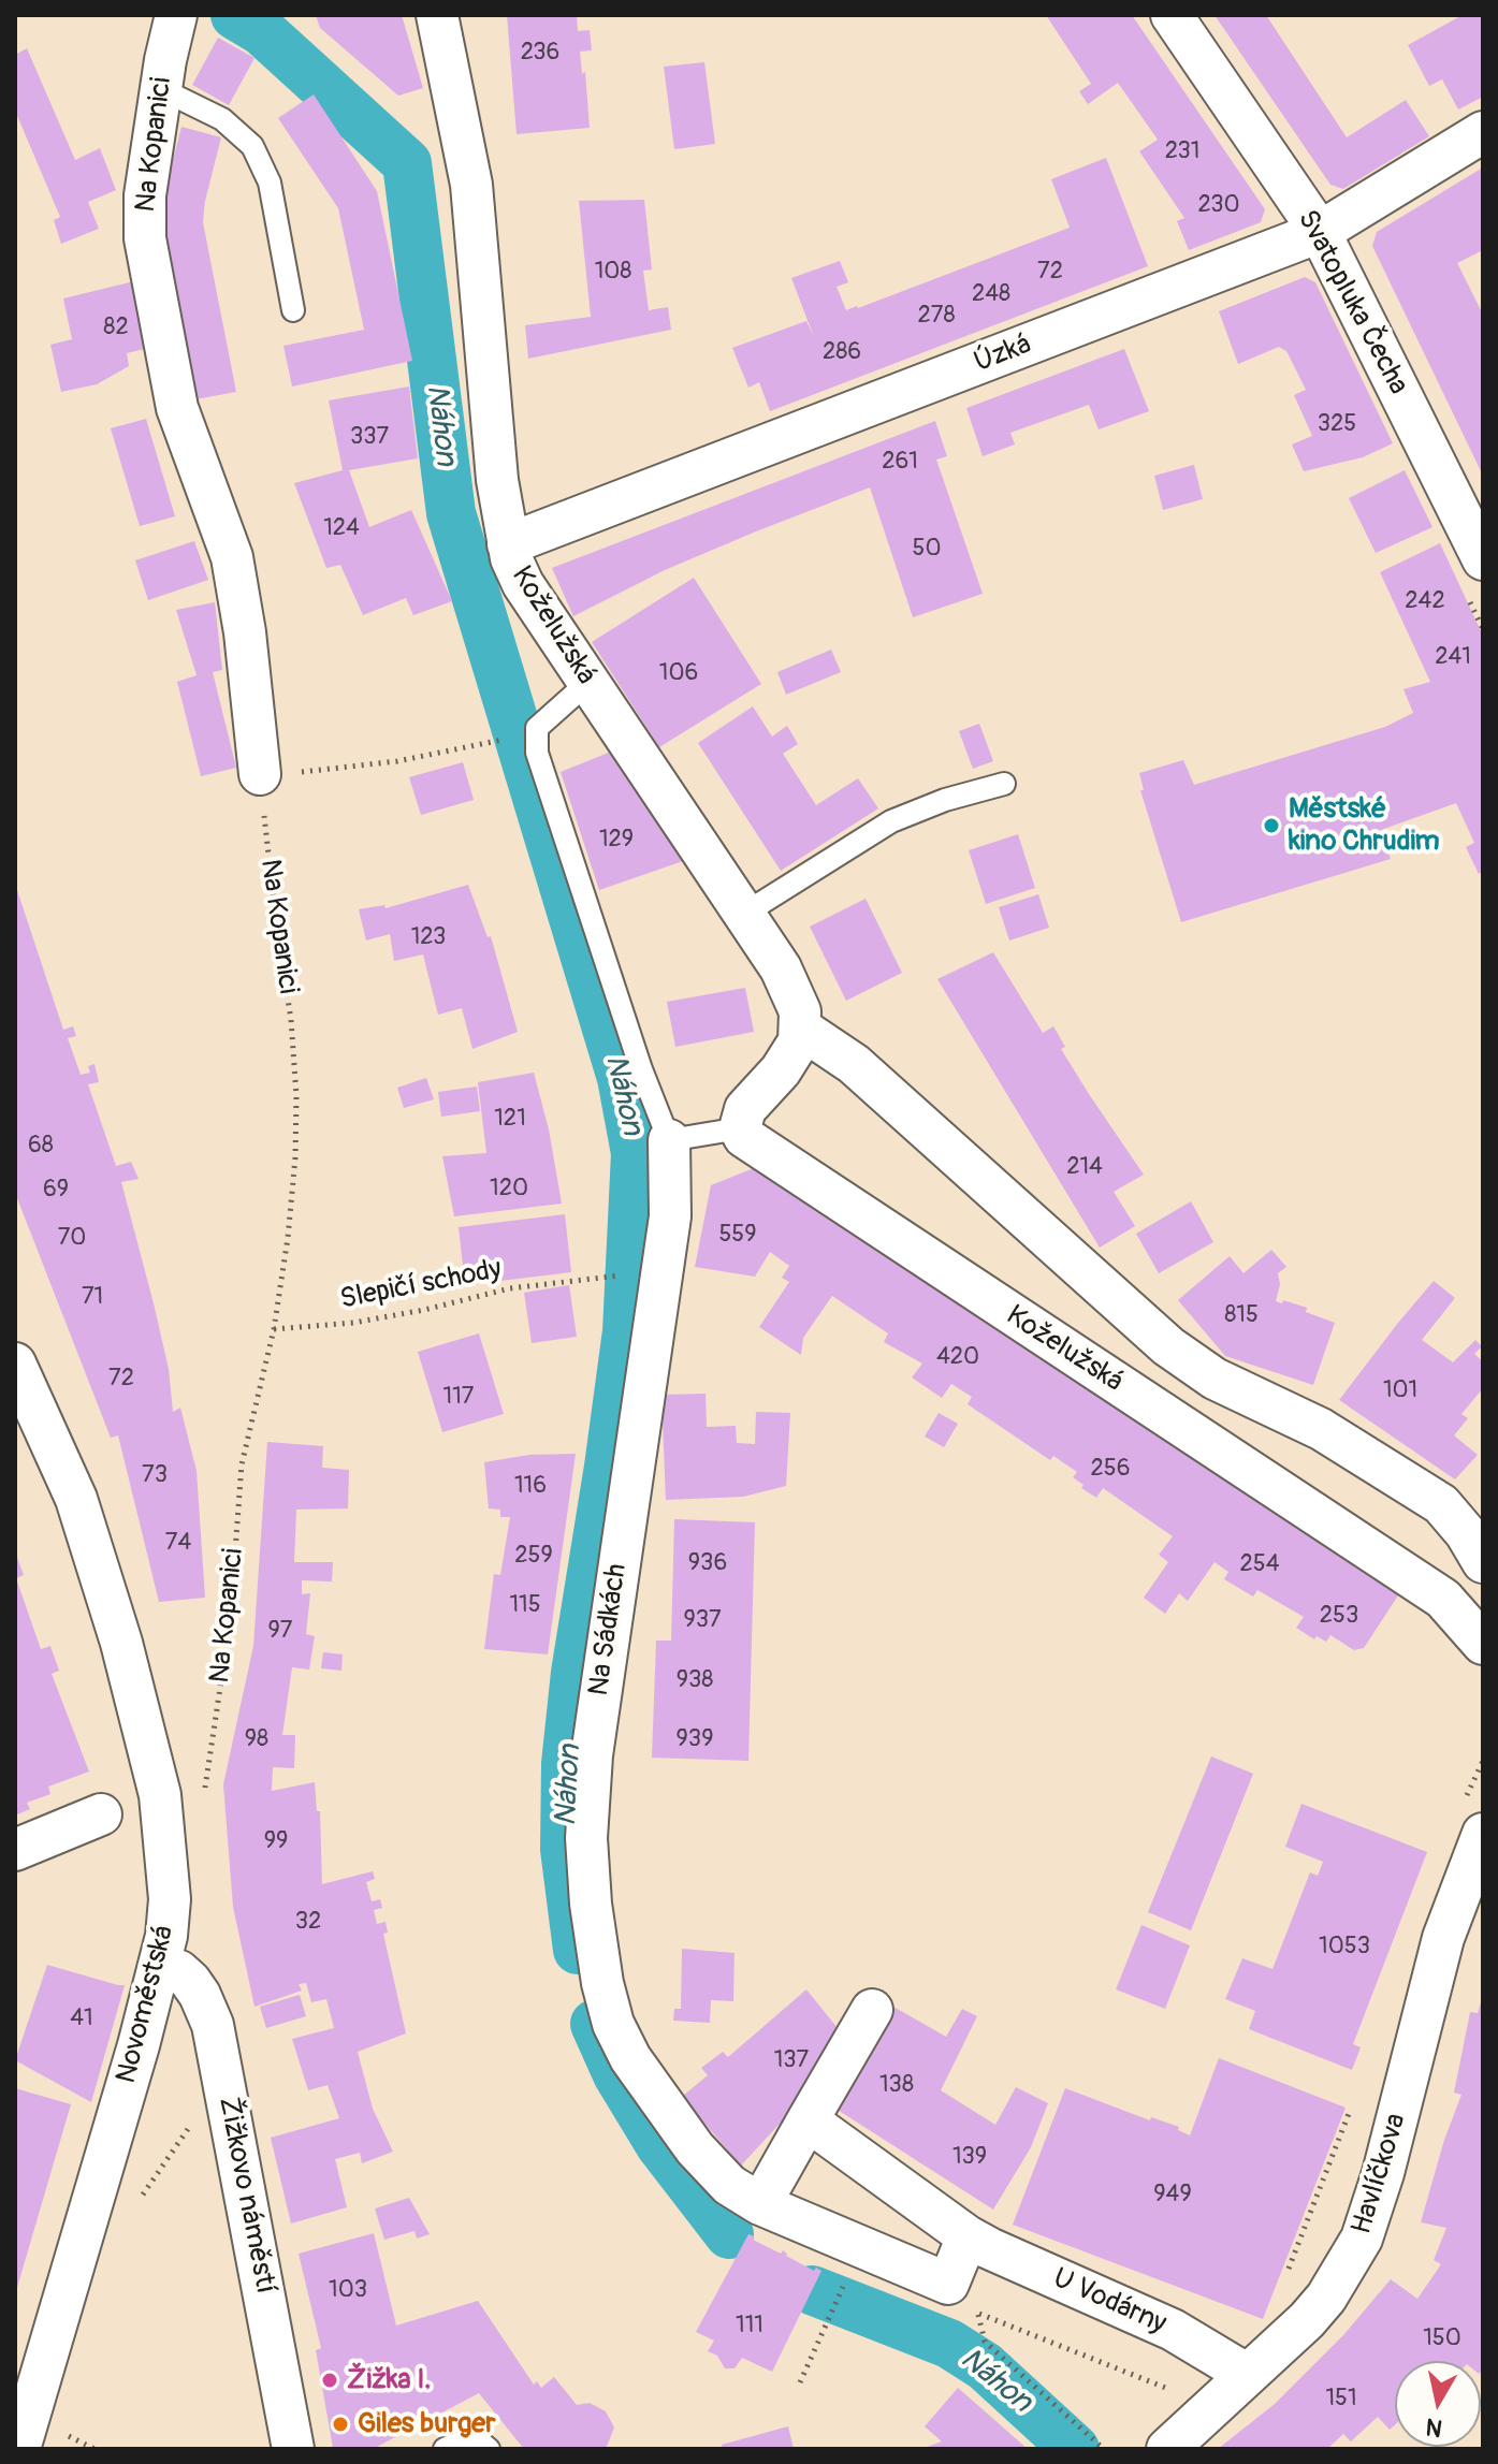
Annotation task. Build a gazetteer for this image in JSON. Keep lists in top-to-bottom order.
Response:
{
  "streets": {
    "street": [
      "Na Kopanici",
      "Svatopluka Čecha",
      "Úzká",
      "Koželužská",
      "Na Sádkách",
      "Novoměstská",
      "Havlíčkova",
      "Žižkovo náměstí",
      "U Vodárny"
    ],
    "path": ["Slepičí schody"]
  },
  "crossings": [
    ["Na Kopanici", "Slepičí schody"],
    ["Na Kopanici", "Novoměstská"],
    ["Svatopluka Čecha", "Úzká"],
    ["Úzká", "Koželužská"],
    ["Novoměstská", "Žižkovo náměstí"],
    ["Havlíčkova", "U Vodárny"]
  ],
  "water": ["Náhon"],
  "places": ["Městské kino Chrudim", "Žižka I.", "Giles burger"],
  "house_numbers": [
    "236",
    "231",
    "230",
    "108",
    "72",
    "248",
    "278",
    "82",
    "286",
    "325",
    "337",
    "261",
    "124",
    "50",
    "242",
    "241",
    "106",
    "129",
    "123",
    "121",
    "68",
    "214",
    "120",
    "69",
    "559",
    "70",
    "71",
    "815",
    "420",
    "72",
    "101",
    "117",
    "256",
    "73",
    "116",
    "74",
    "259",
    "936",
    "254",
    "115",
    "253",
    "937",
    "97",
    "938",
    "98",
    "939",
    "99",
    "32",
    "1053",
    "41",
    "137",
    "138",
    "139",
    "949",
    "103",
    "111",
    "150",
    "151"
  ],
  "north": "bottom"
}
